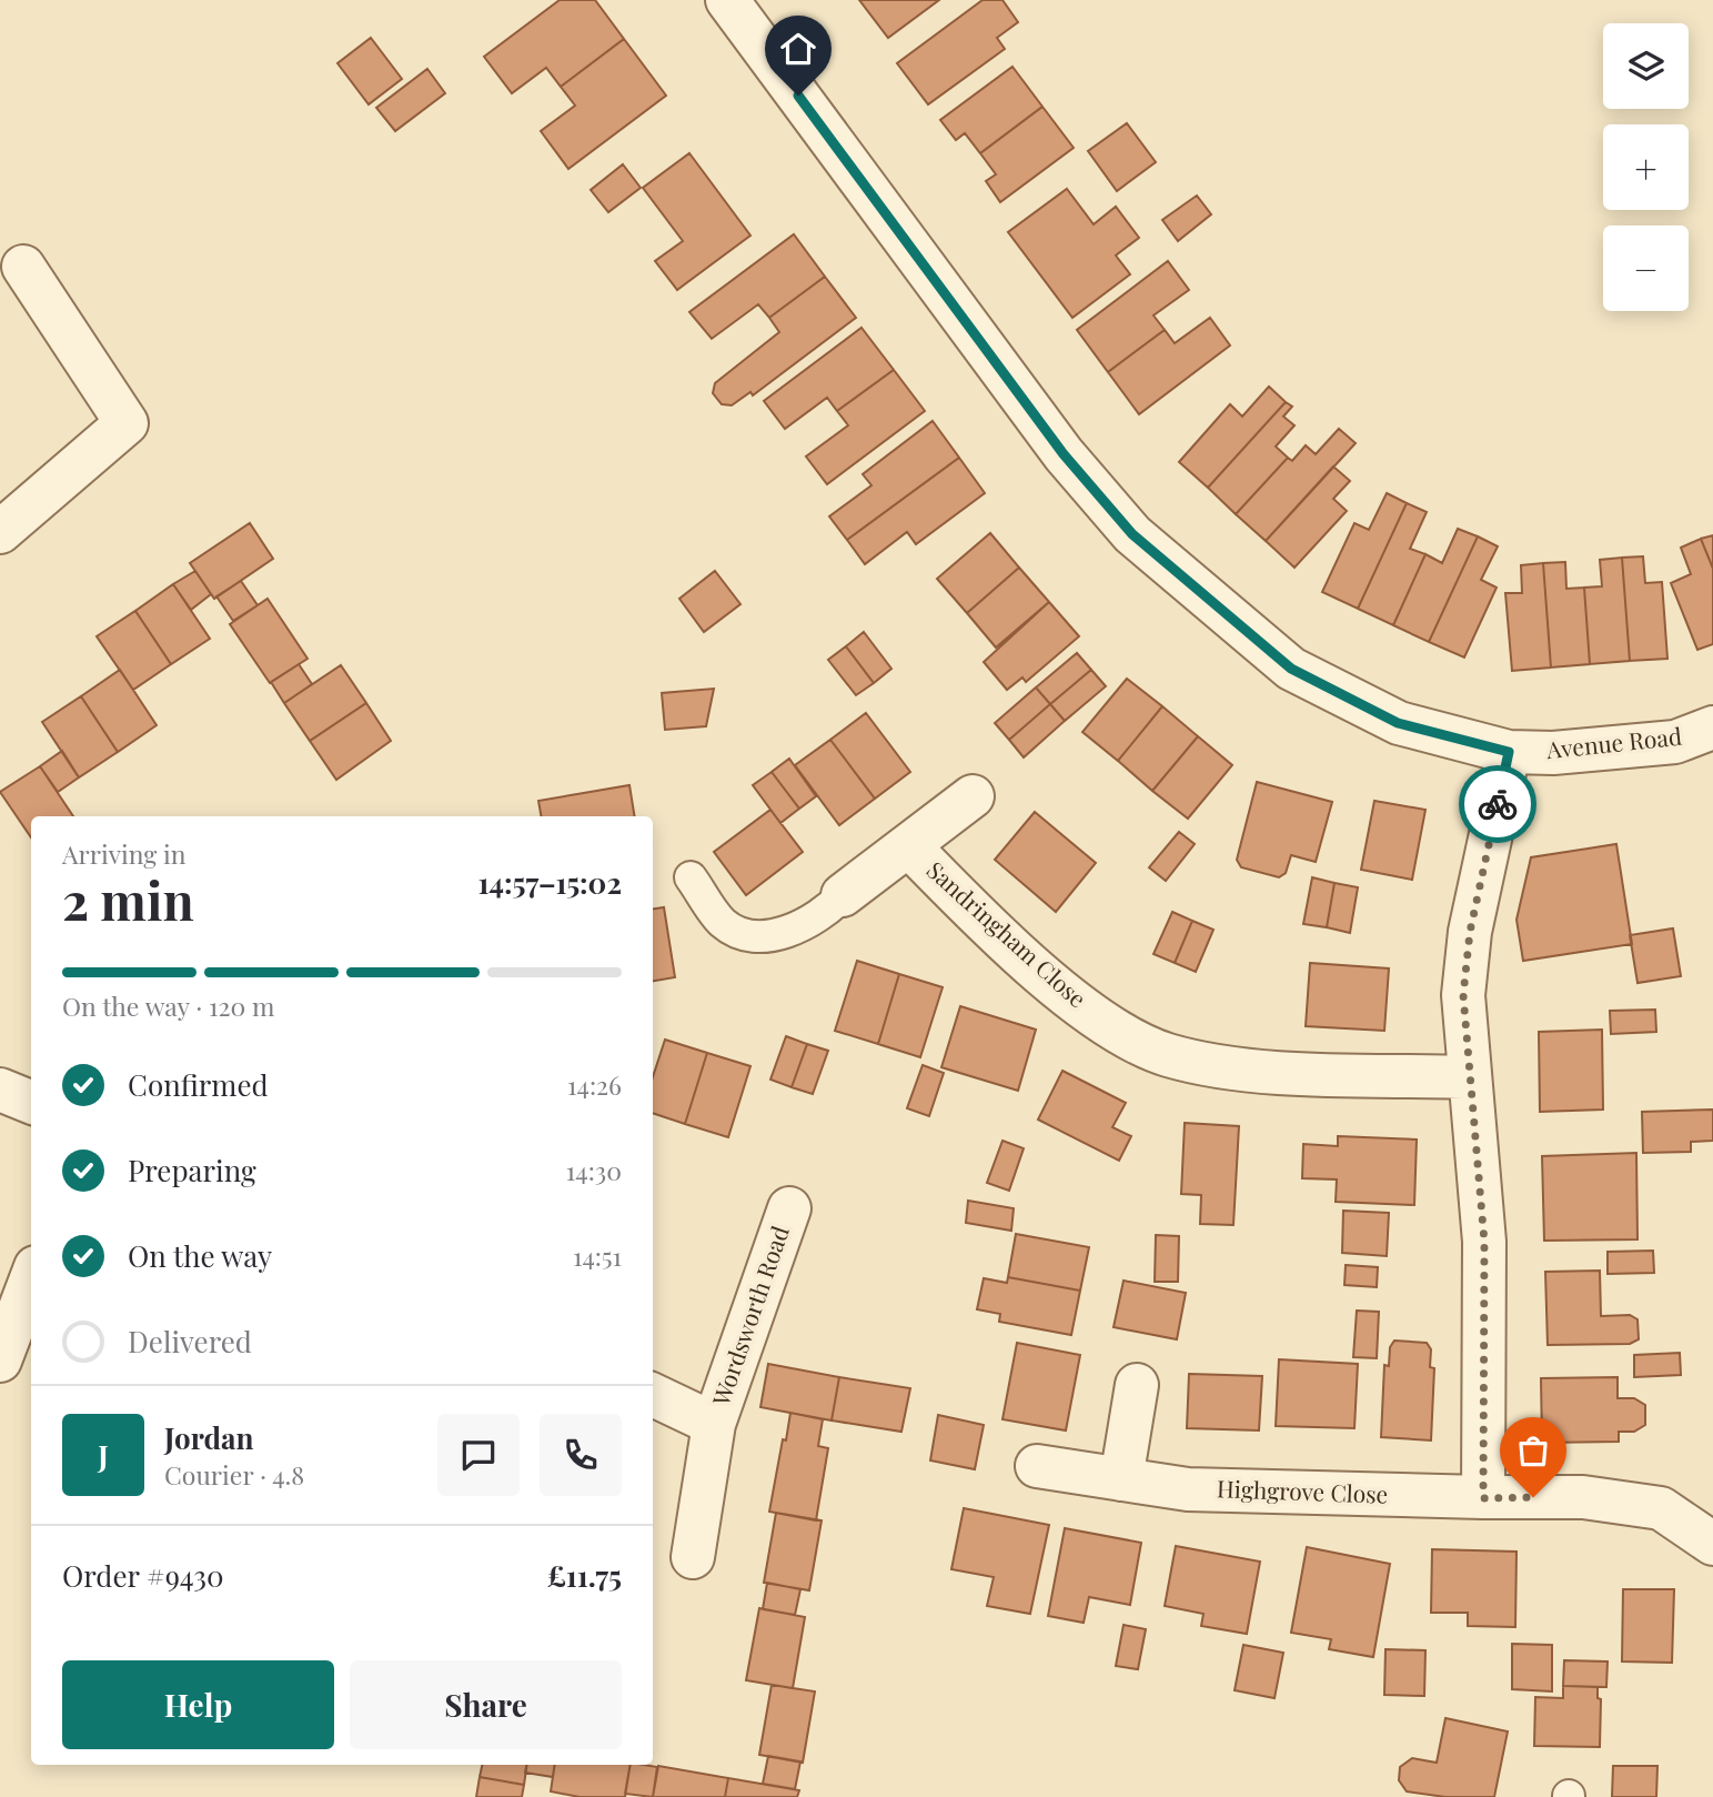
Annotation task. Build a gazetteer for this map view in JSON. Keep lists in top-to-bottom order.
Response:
{
  "streets": {
    "street": [
      "Avenue Road",
      "Sandringham Close",
      "Wordsworth Road",
      "Highgrove Close"
    ]
  },
  "page": {
    "map_buttons": ["+", "−"],
    "heading": ["2 min", "Arriving in", "14:57–15:02"],
    "panel": [
      "Jordan",
      "Courier · 4.8",
      "Order #9430",
      "£11.75"
    ],
    "bar": "On the way · 120 m",
    "list": [
      ["Confirmed", "14:26"],
      ["Preparing", "14:30"],
      ["On the way", "14:51"],
      "Delivered"
    ],
    "round": "J",
    "buttons": ["Help", "Share"]
  }
}
